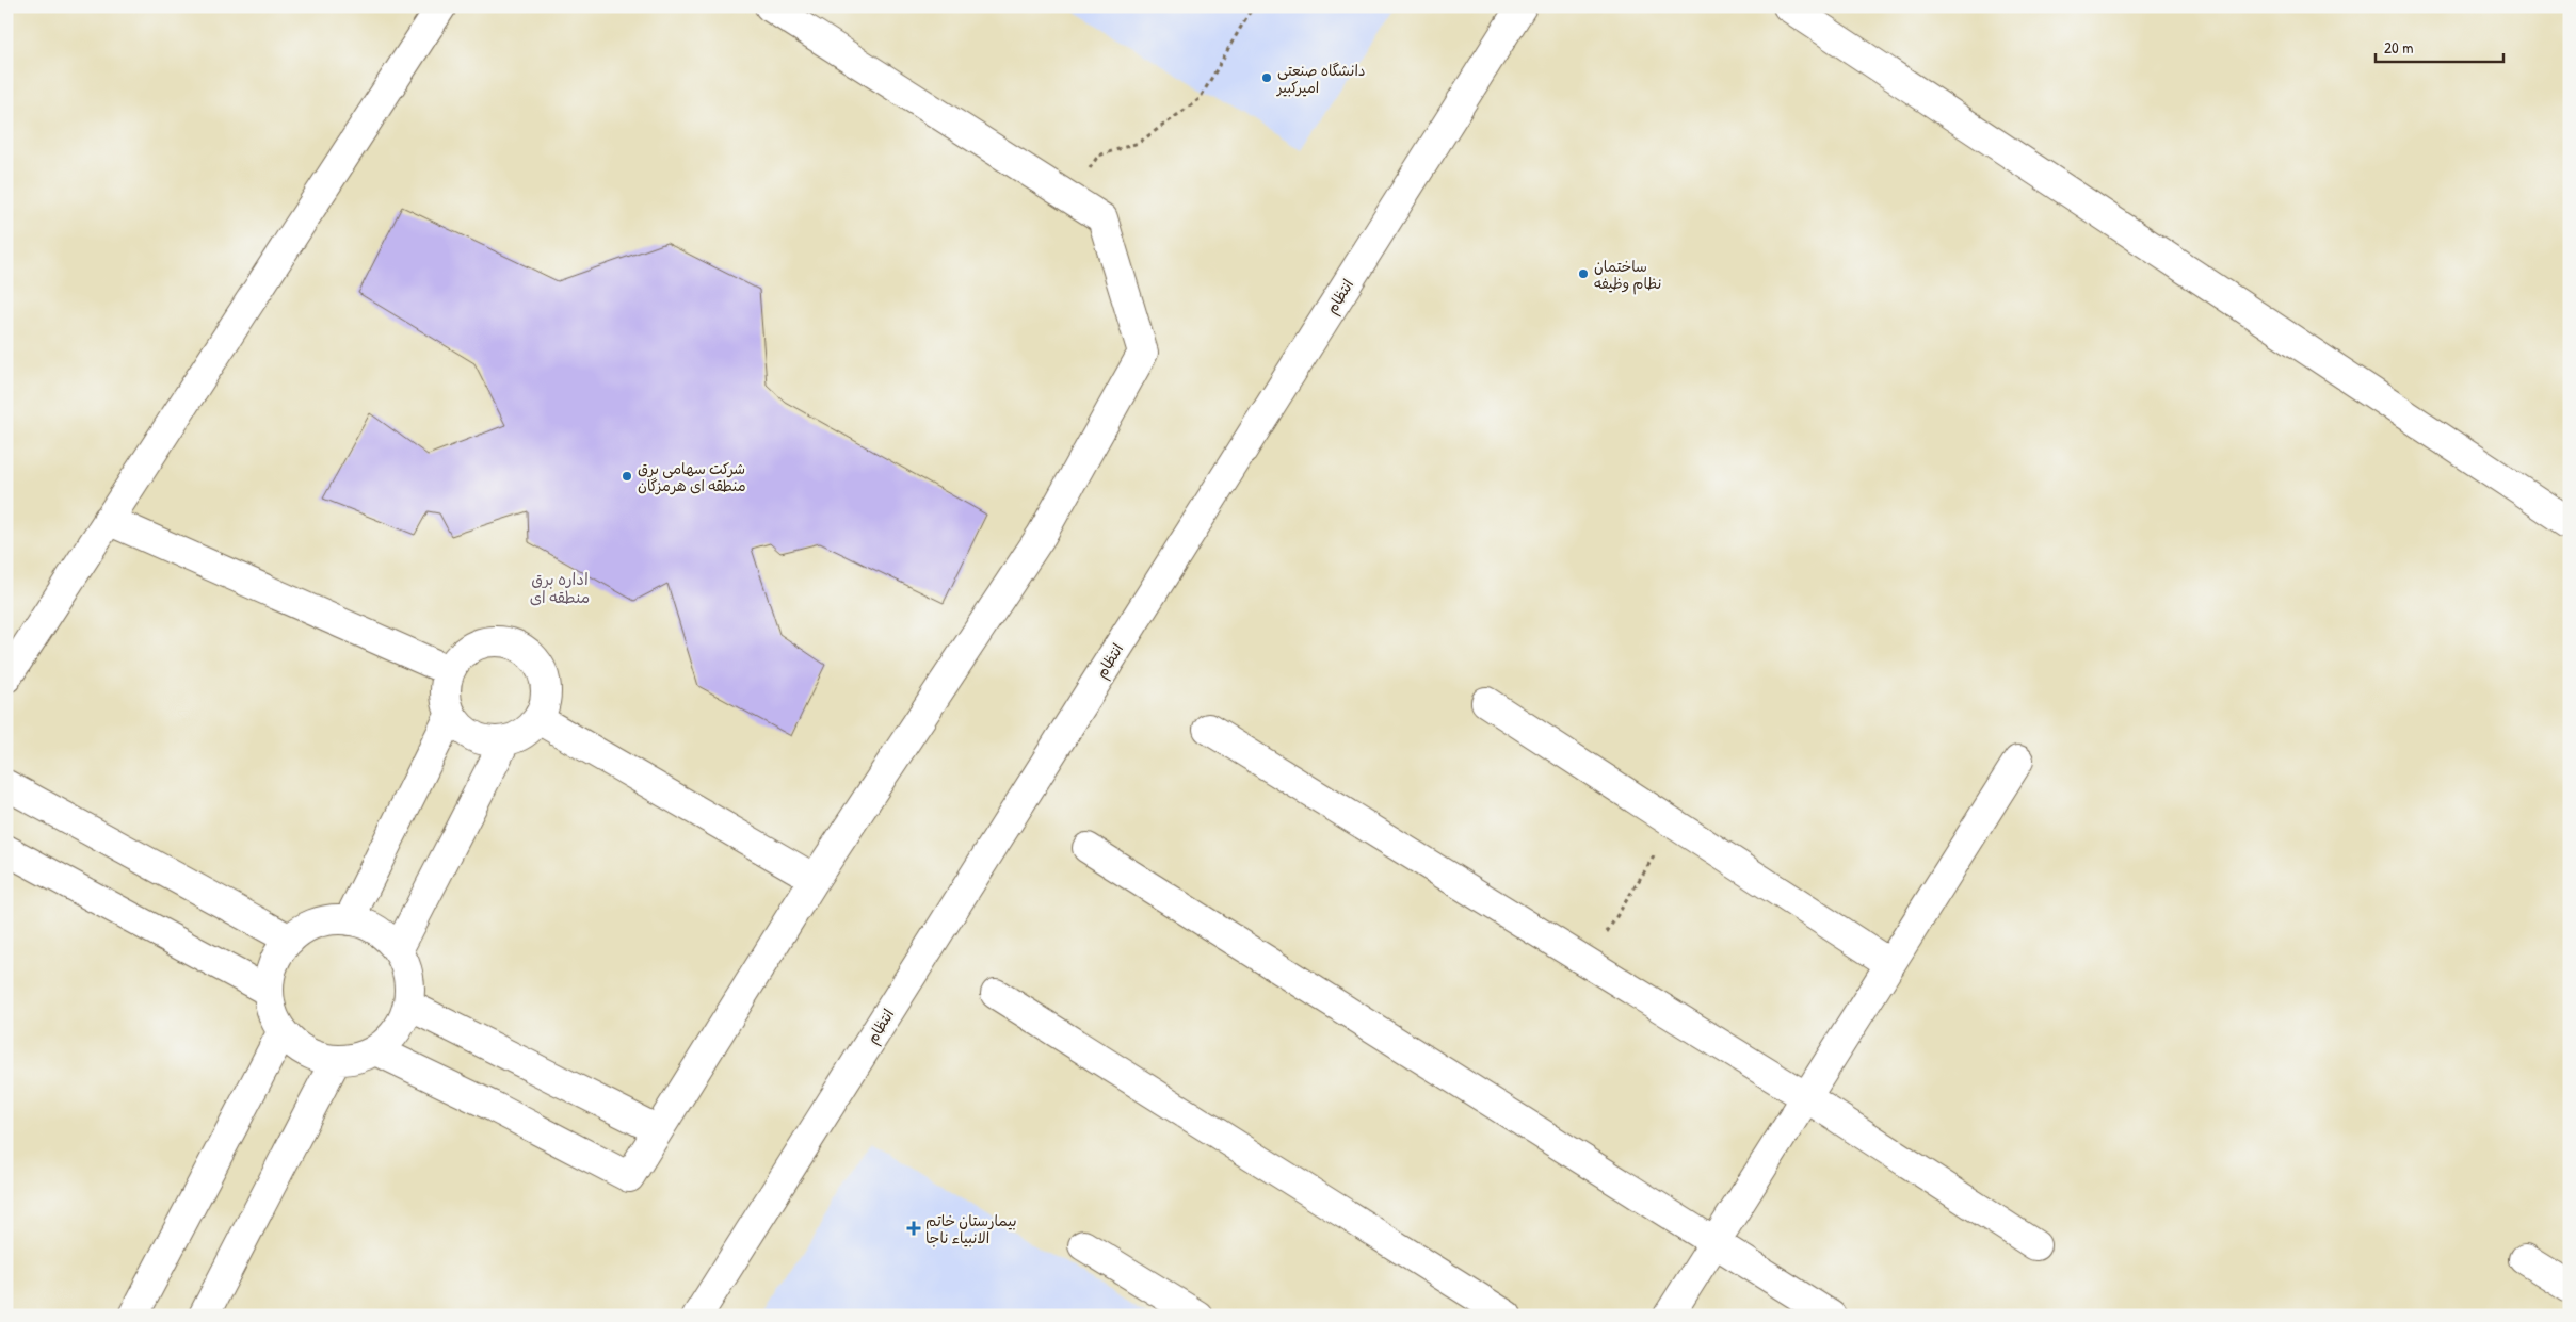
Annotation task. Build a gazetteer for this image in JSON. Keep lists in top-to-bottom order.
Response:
{
  "streets": {
    "street": ["انتظام"]
  },
  "districts": ["اداره برق منطقه ای"],
  "places": {
    "other": ["دانشگاه صنعتی امیرکبیر", "ساختمان نظام وظیفه", "شرکت سهامی برق منطقه ای هرمزگان"],
    "health": ["بیمارستان خاتم الانبیاء ناجا"]
  },
  "scale_bar": "20 m"
}
